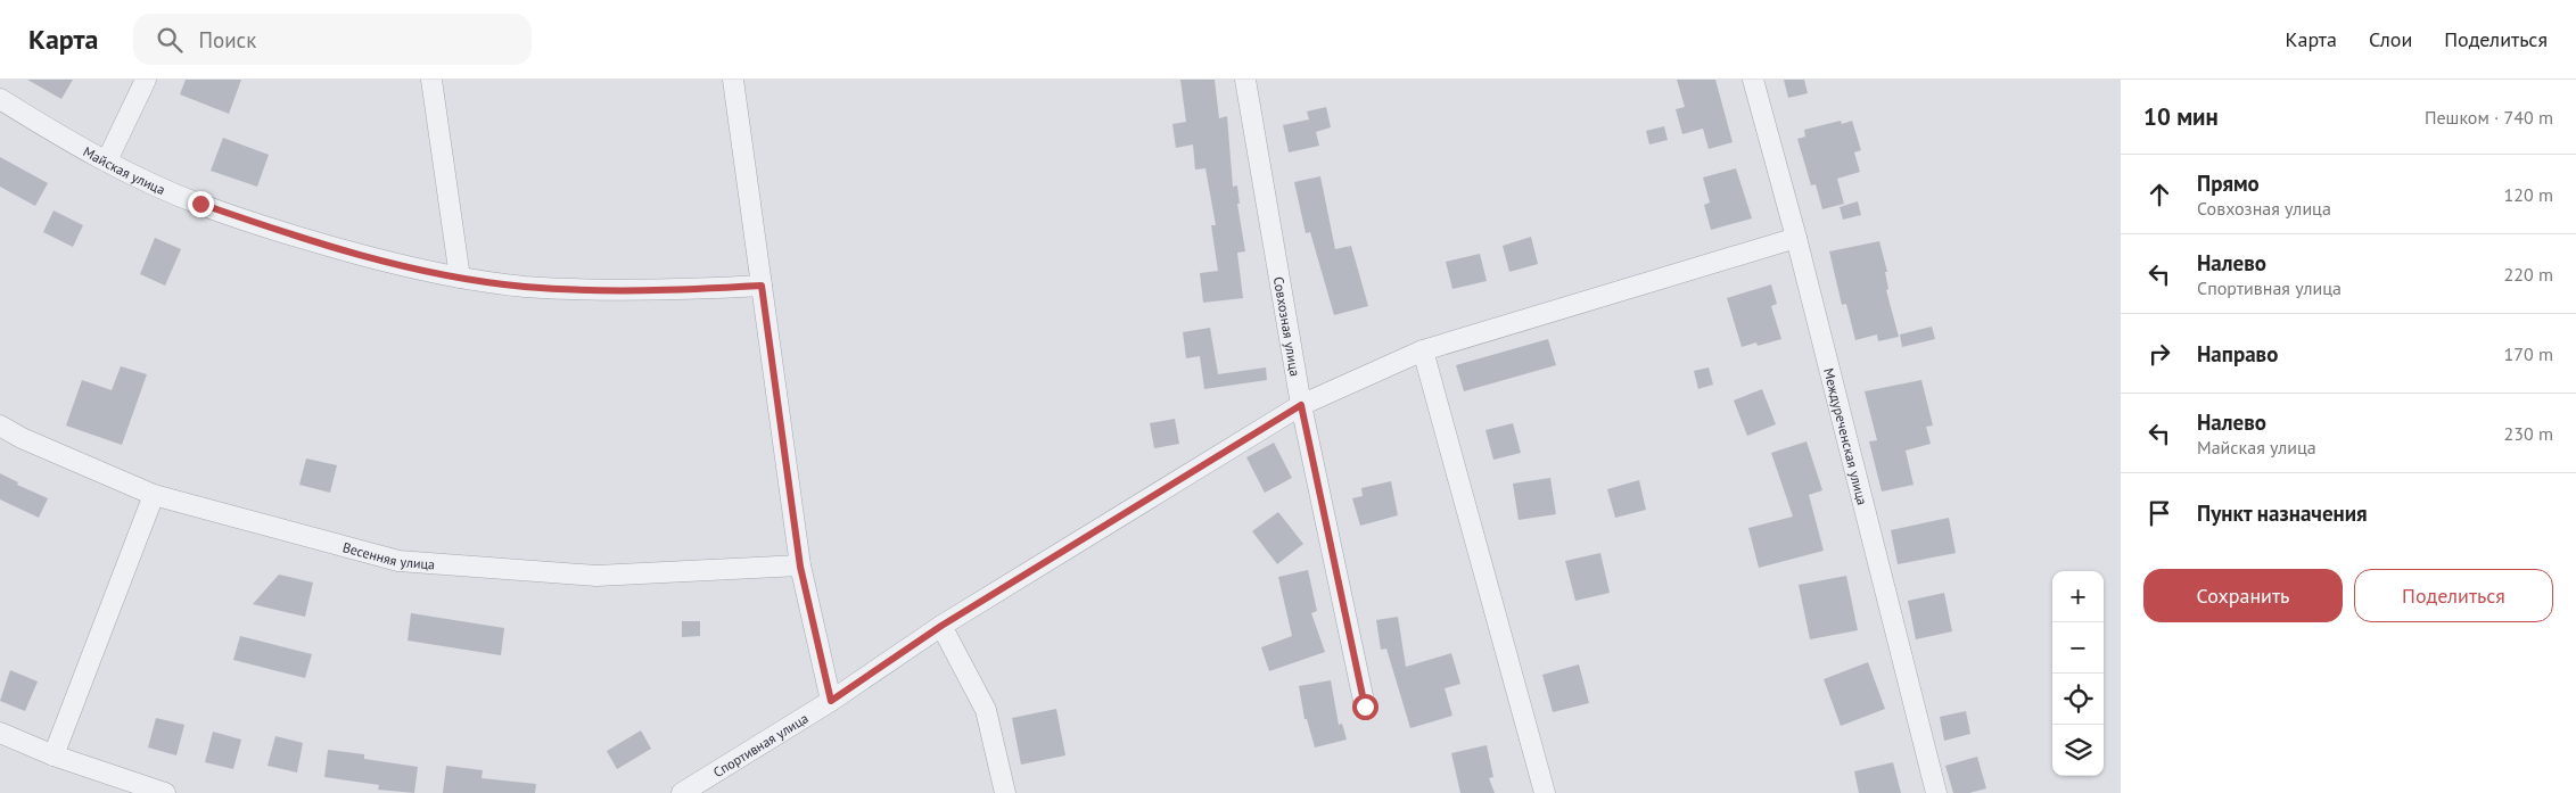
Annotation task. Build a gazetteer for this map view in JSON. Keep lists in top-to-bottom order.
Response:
{
  "streets": {
    "street": [
      "Майская улица",
      "Совхозная улица",
      "Междуреченская улица",
      "Весенняя улица",
      "Спортивная улица"
    ]
  },
  "crossings": [
    ["Совхозная улица", "Спортивная улица"],
    ["Междуреченская улица", "Спортивная улица"]
  ],
  "page": {
    "header": "Карта",
    "search": "Поиск",
    "nav": ["Карта", "Слои", "Поделиться"],
    "heading": ["10 мин", "Пешком · 740 m"],
    "list": [
      ["Прямо", "Совхозная улица", "120 m"],
      ["Налево", "Спортивная улица", "220 m"],
      ["Направо", "170 m"],
      ["Налево", "Майская улица", "230 m"],
      "Пункт назначения"
    ],
    "buttons": ["Сохранить", "Поделиться"],
    "map_buttons": ["+", "−"]
  }
}
